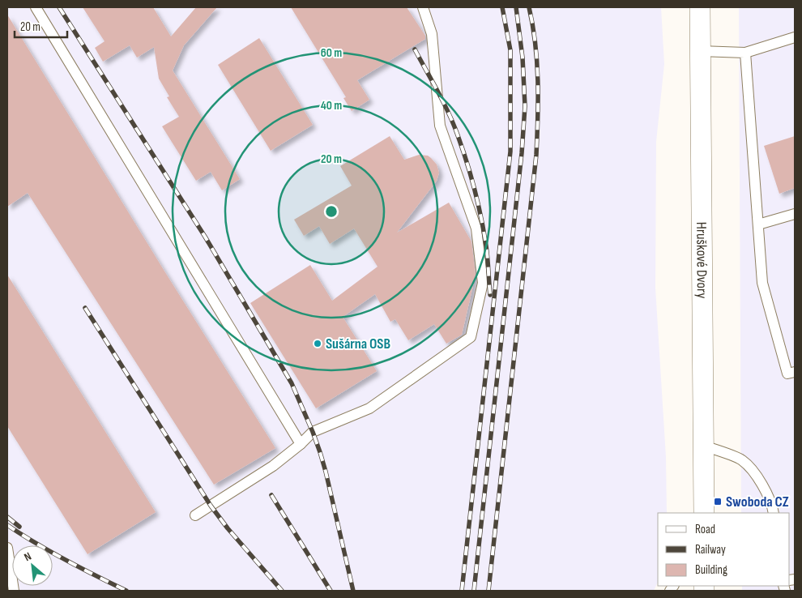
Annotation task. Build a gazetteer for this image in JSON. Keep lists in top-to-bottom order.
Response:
{
  "streets": {
    "street": ["Hruškové Dvory"]
  },
  "places": {
    "other": ["Sušárna OSB"],
    "transit": ["Swoboda CZ"]
  },
  "legend": ["Road", "Railway", "Building"],
  "scale_bar": "20 m",
  "north": "top left",
  "rings": ["60 m", "40 m", "20 m"]
}
